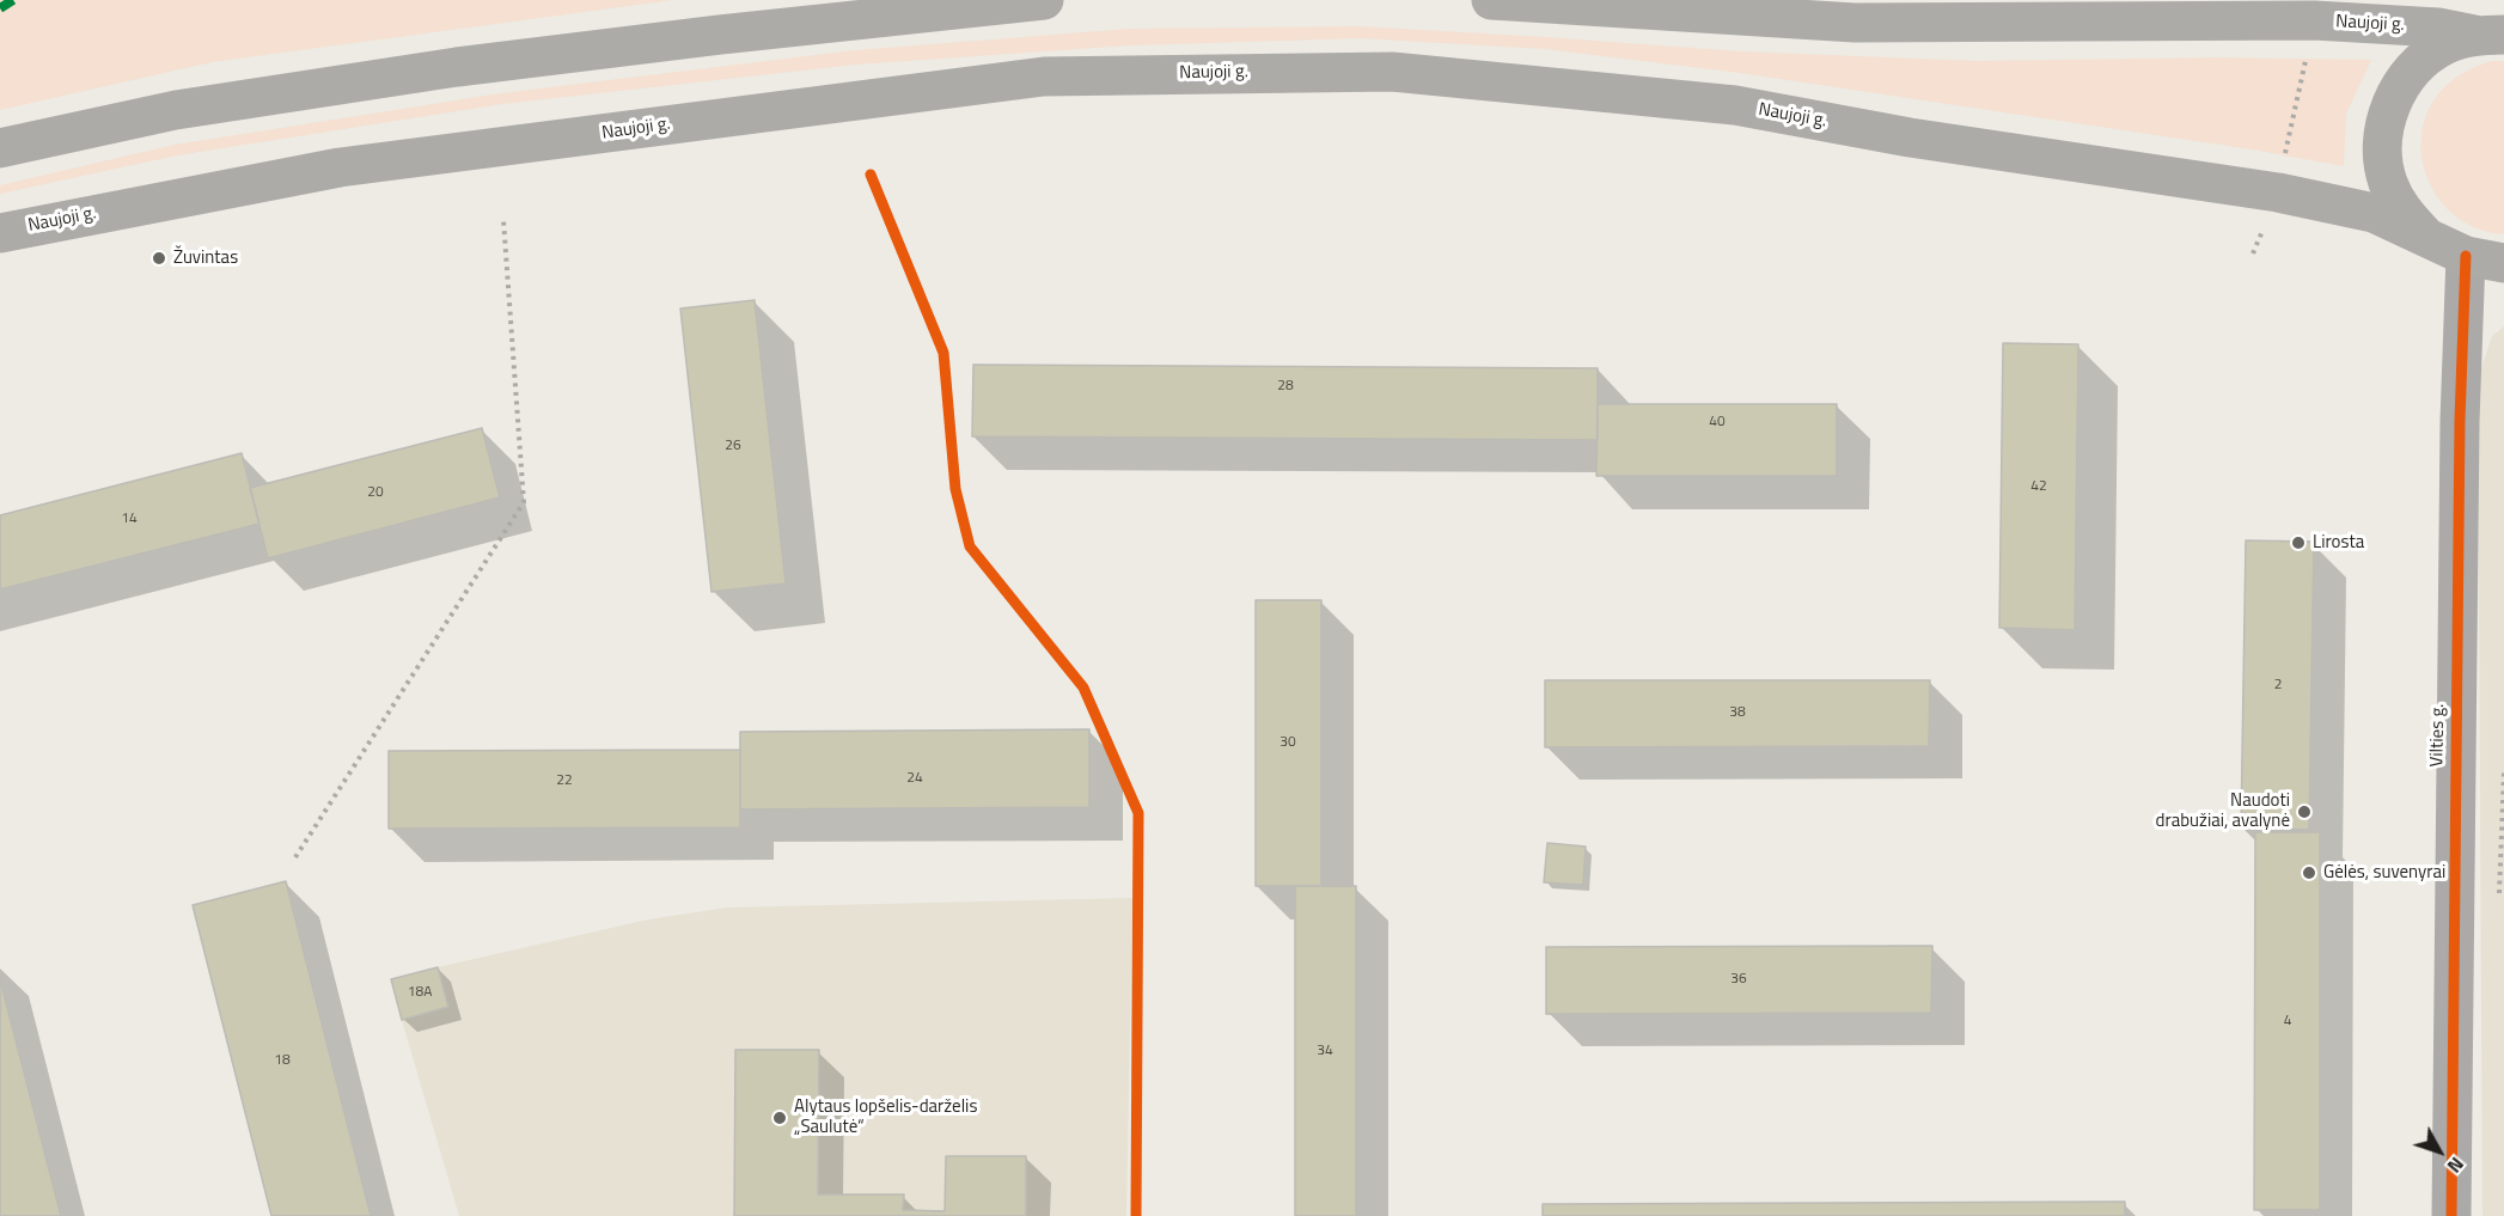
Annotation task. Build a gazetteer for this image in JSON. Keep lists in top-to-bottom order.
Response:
{
  "streets": {
    "main road": ["Naujoji g."],
    "street": ["Vilties g."]
  },
  "crossings": [
    ["Naujoji g.", "Vilties g."]
  ],
  "places": [
    "Žuvintas",
    "Lirosta",
    "Naudoti drabužiai, avalynė",
    "Gėlės, suvenyrai",
    "Alytaus lopšelis-darželis „Saulutė“"
  ],
  "house_numbers": [
    "28",
    "40",
    "26",
    "42",
    "20",
    "14",
    "2",
    "38",
    "30",
    "24",
    "22",
    "36",
    "18A",
    "4",
    "34",
    "18"
  ],
  "north": "bottom right"
}
